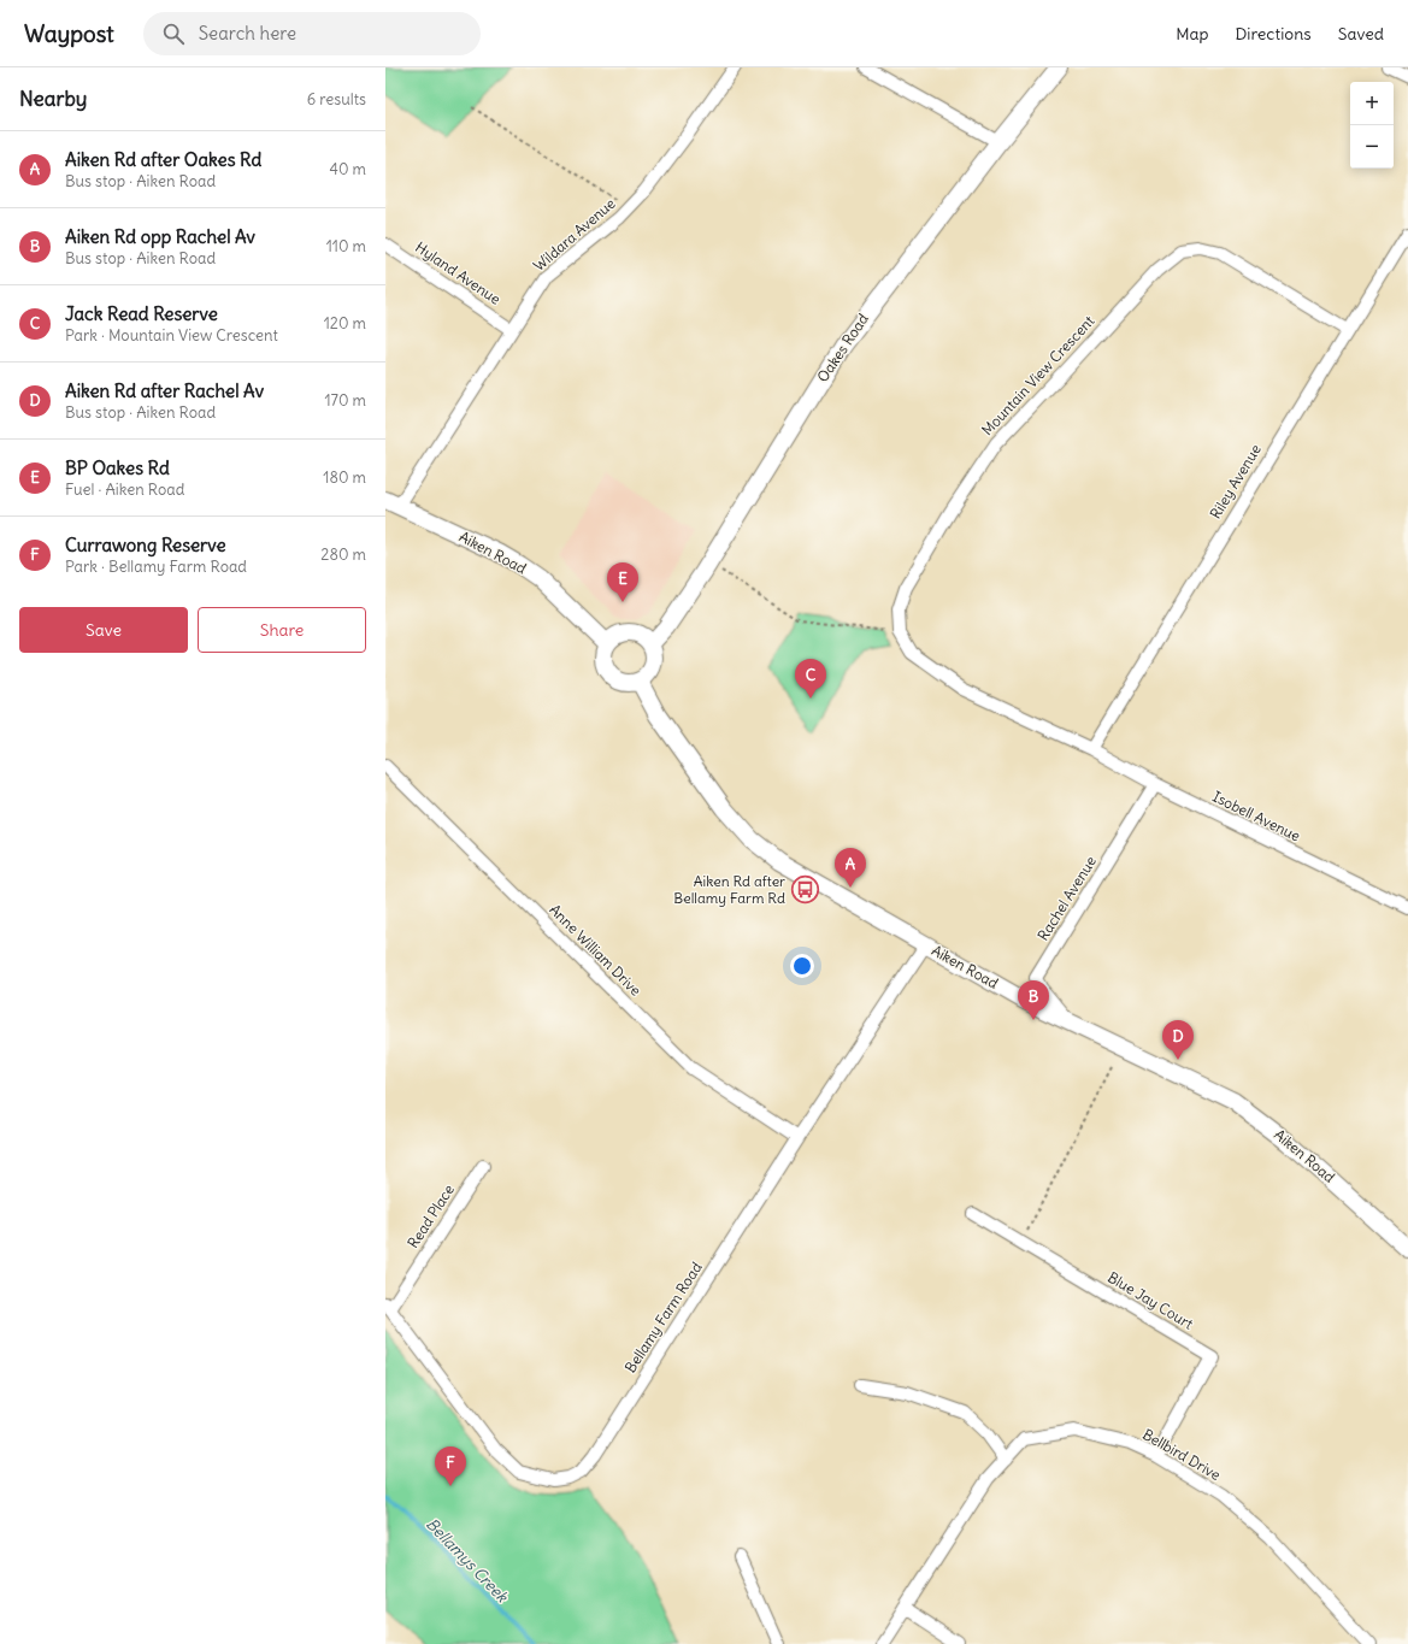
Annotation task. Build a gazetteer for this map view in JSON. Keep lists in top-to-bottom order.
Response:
{
  "streets": {
    "main road": ["Oakes Road", "Aiken Road"],
    "street": [
      "Wildara Avenue",
      "Hyland Avenue",
      "Mountain View Crescent",
      "Riley Avenue",
      "Isobell Avenue",
      "Rachel Avenue",
      "Anne William Drive",
      "Read Place",
      "Blue Jay Court",
      "Bellamy Farm Road",
      "Bellbird Drive"
    ]
  },
  "crossings": [
    ["Wildara Avenue", "Hyland Avenue"],
    ["Wildara Avenue", "Aiken Road"],
    ["Oakes Road", "Aiken Road"],
    ["Mountain View Crescent", "Riley Avenue"],
    ["Mountain View Crescent", "Isobell Avenue"],
    ["Riley Avenue", "Isobell Avenue"],
    ["Aiken Road", "Rachel Avenue"],
    ["Aiken Road", "Bellamy Farm Road"],
    ["Isobell Avenue", "Rachel Avenue"],
    ["Anne William Drive", "Bellamy Farm Road"],
    ["Read Place", "Bellamy Farm Road"],
    ["Blue Jay Court", "Bellbird Drive"]
  ],
  "water": ["Bellamys Creek"],
  "places": {
    "bus stop": ["Aiken Rd after Bellamy Farm Rd"]
  },
  "page": {
    "header": "Waypost",
    "search": "Search here",
    "nav": ["Map", "Directions", "Saved"],
    "heading": ["Nearby", "6 results"],
    "map_buttons": ["+", "−"],
    "list": [
      {
        "mark": "A",
        "name": "Aiken Rd after Oakes Rd",
        "note": "Bus stop · Aiken Road",
        "value": "40 m"
      },
      {
        "mark": "B",
        "name": "Aiken Rd opp Rachel Av",
        "note": "Bus stop · Aiken Road",
        "value": "110 m"
      },
      {
        "mark": "C",
        "name": "Jack Read Reserve",
        "note": "Park · Mountain View Crescent",
        "value": "120 m"
      },
      {
        "mark": "D",
        "name": "Aiken Rd after Rachel Av",
        "note": "Bus stop · Aiken Road",
        "value": "170 m"
      },
      {
        "mark": "E",
        "name": "BP Oakes Rd",
        "note": "Fuel · Aiken Road",
        "value": "180 m"
      },
      {
        "mark": "F",
        "name": "Currawong Reserve",
        "note": "Park · Bellamy Farm Road",
        "value": "280 m"
      }
    ],
    "pins": [
      "E",
      "C",
      "A",
      "B",
      "D",
      "F"
    ],
    "buttons": ["Save", "Share"]
  }
}
